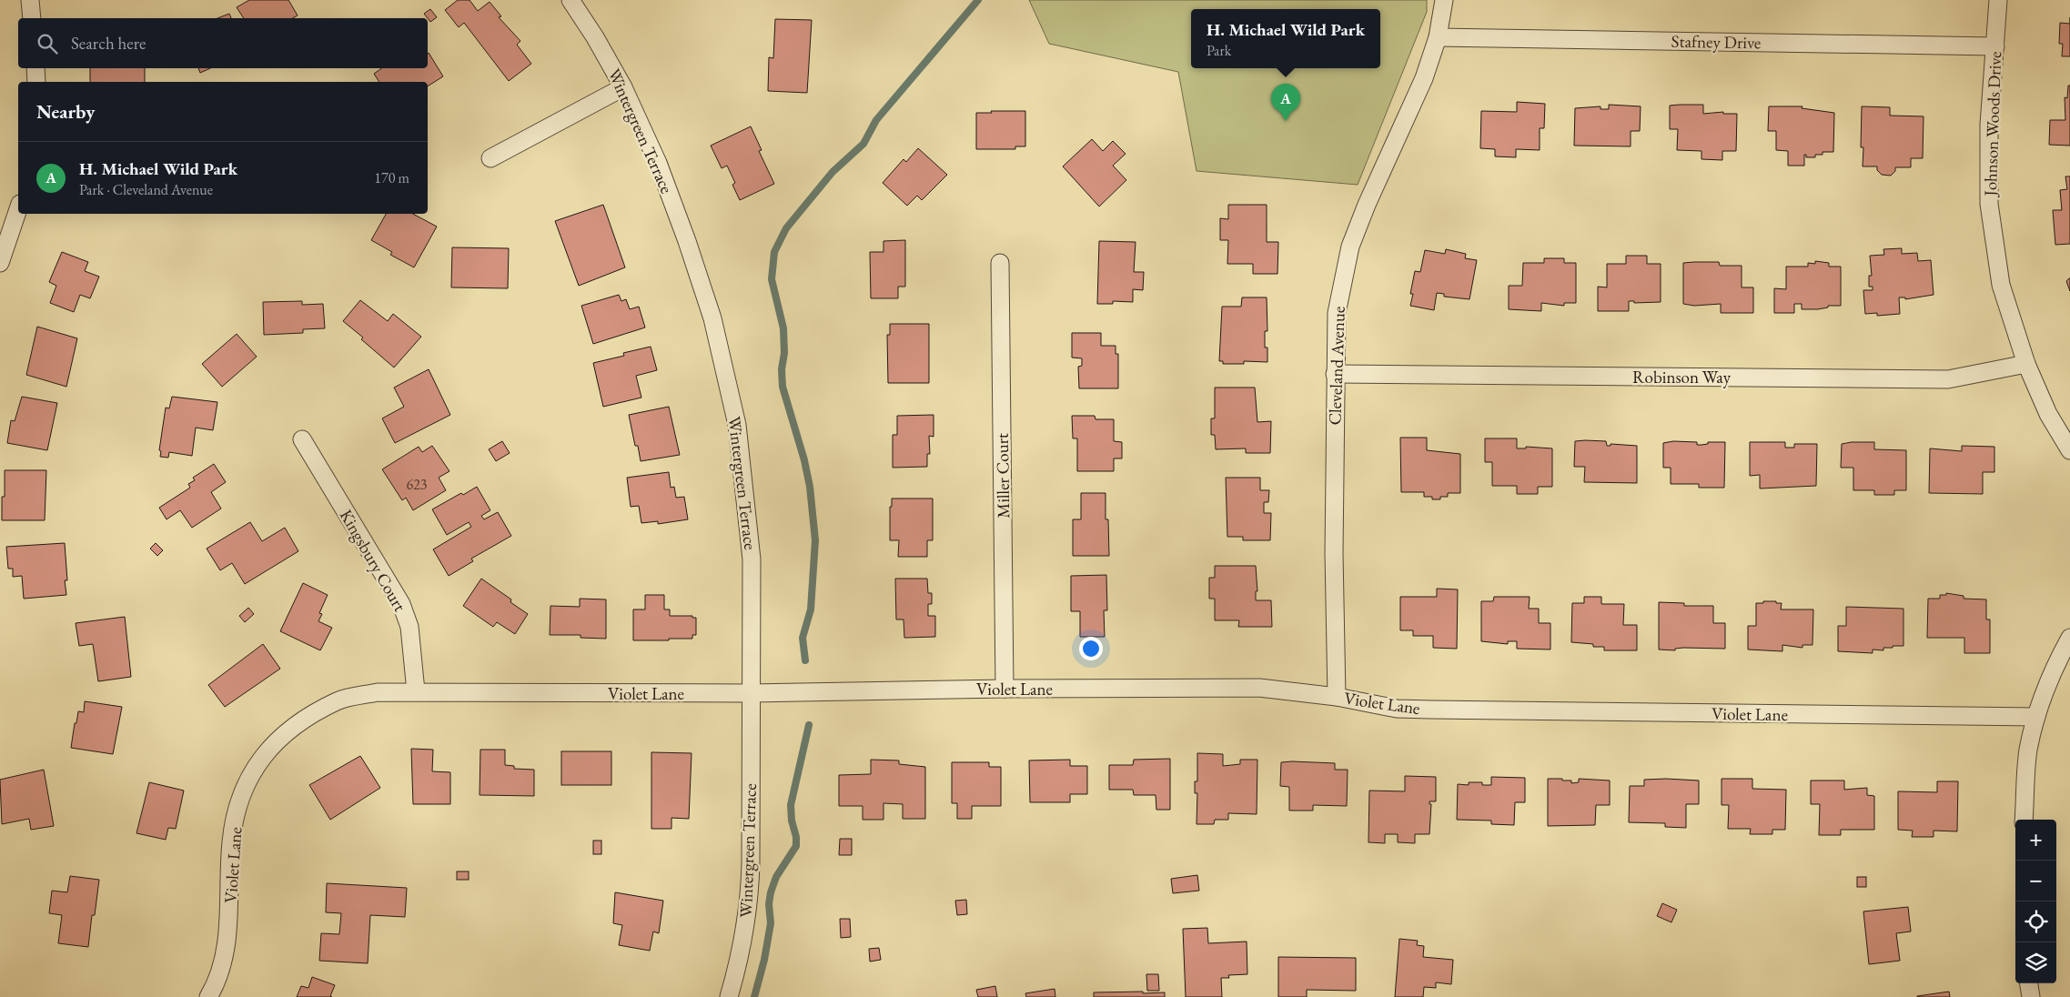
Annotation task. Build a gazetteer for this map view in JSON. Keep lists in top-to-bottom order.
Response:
{
  "streets": {
    "street": [
      "Stafney Drive",
      "Johnson Woods Drive",
      "Wintergreen Terrace",
      "Cleveland Avenue",
      "Robinson Way",
      "Miller Court",
      "Kingsbury Court",
      "Violet Lane"
    ]
  },
  "crossings": [
    ["Stafney Drive", "Johnson Woods Drive"],
    ["Stafney Drive", "Cleveland Avenue"],
    ["Johnson Woods Drive", "Robinson Way"],
    ["Wintergreen Terrace", "Violet Lane"],
    ["Cleveland Avenue", "Robinson Way"],
    ["Cleveland Avenue", "Violet Lane"],
    ["Miller Court", "Violet Lane"],
    ["Kingsbury Court", "Violet Lane"]
  ],
  "house_numbers": ["623"],
  "page": {
    "popup": ["H. Michael Wild Park", "Park"],
    "search": "Search here",
    "heading": "Nearby",
    "pins": "A",
    "list": [
      {
        "mark": "A",
        "name": "H. Michael Wild Park",
        "note": "Park · Cleveland Avenue",
        "value": "170 m"
      }
    ],
    "map_buttons": ["+", "−"]
  }
}
